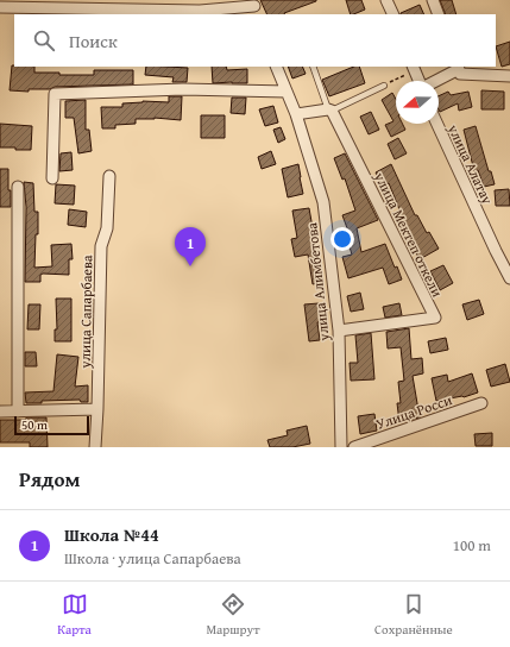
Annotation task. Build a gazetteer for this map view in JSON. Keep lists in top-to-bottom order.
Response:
{
  "streets": {
    "street": [
      "улица Алатау",
      "улица Мектеп откели",
      "улица Алимбетова",
      "улица Сапарбаева",
      "Улица Росси"
    ]
  },
  "crossings": [
    ["улица Мектеп откели", "улица Алимбетова"]
  ],
  "scale_bar": "50 m",
  "north": "left",
  "page": {
    "search": "Поиск",
    "pins": "1",
    "scale": "50 m",
    "heading": "Рядом",
    "list": [
      {
        "mark": "1",
        "name": "Школа №44",
        "note": "Школа · улица Сапарбаева",
        "value": "100 m"
      }
    ],
    "nav": ["Карта", "Маршрут", "Сохранённые"]
  }
}
